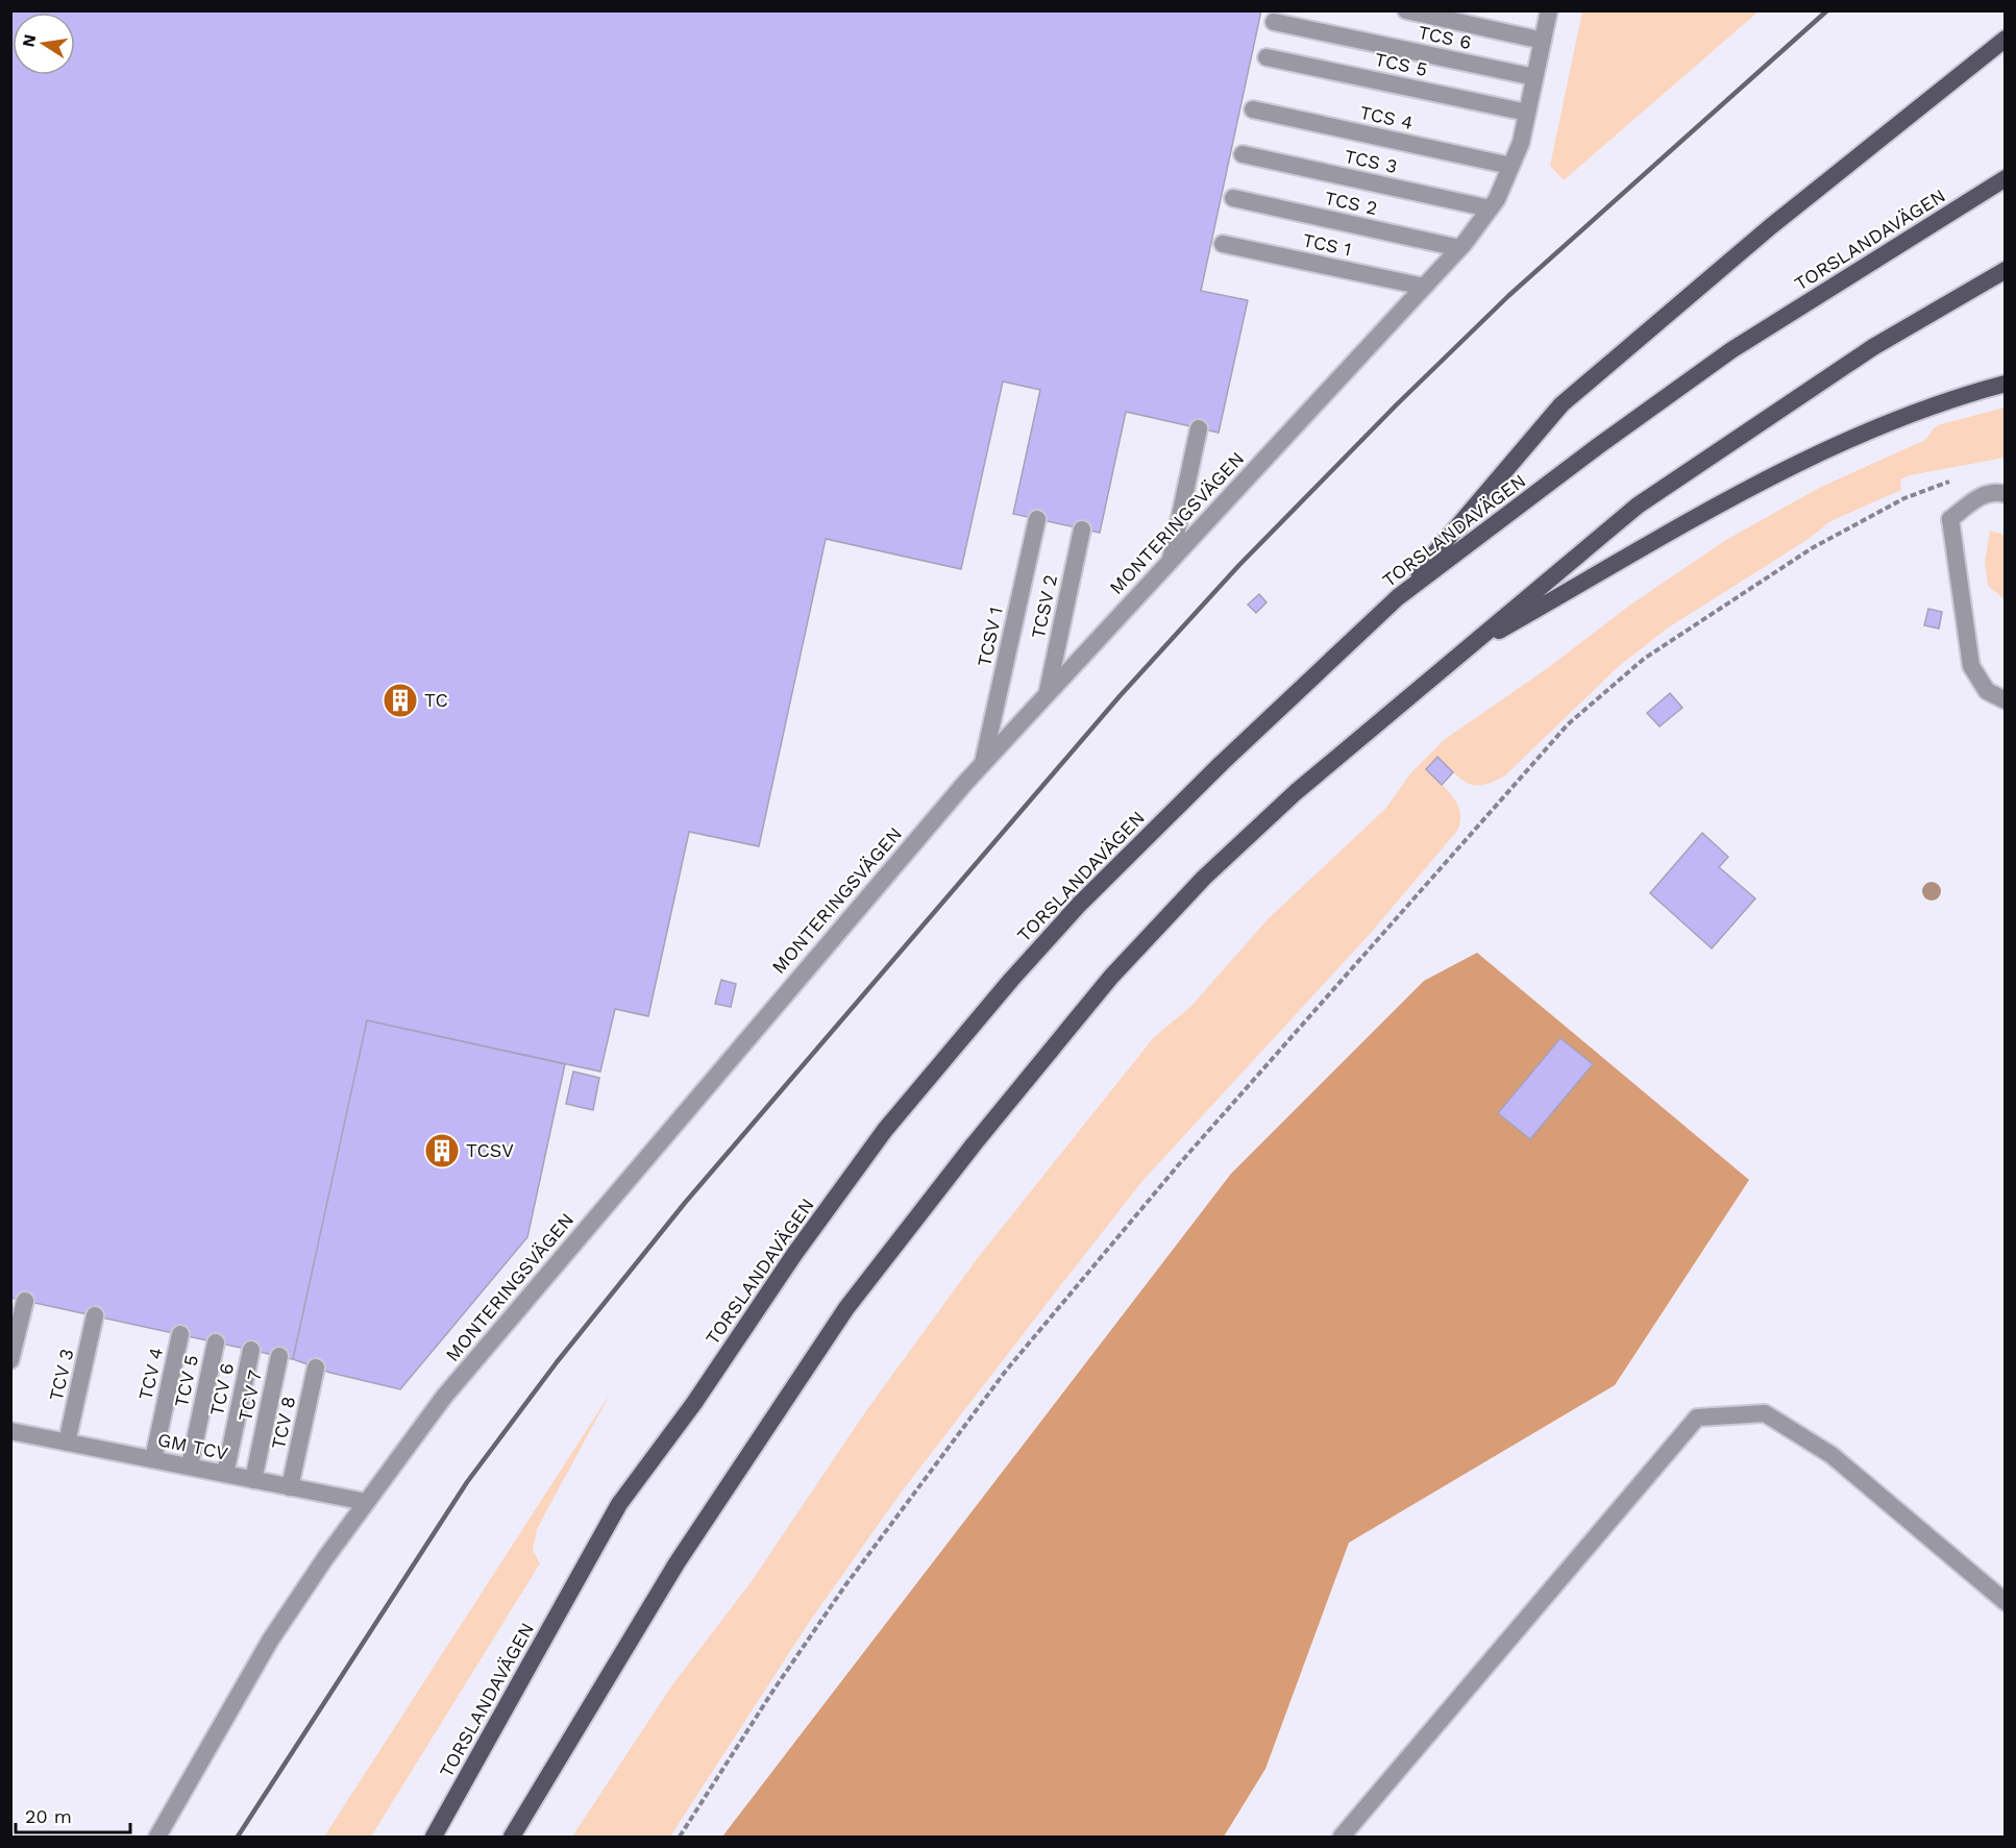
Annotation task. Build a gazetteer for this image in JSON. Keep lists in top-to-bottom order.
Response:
{
  "streets": {
    "main road": ["TORSLANDAVÄGEN"],
    "street": [
      "TCS 6",
      "TCS 5",
      "TCS 4",
      "TCS 3",
      "TCS 2",
      "TCS 1",
      "MONTERINGSVÄGEN",
      "TCSV 2",
      "TCSV 1",
      "TCV 4",
      "TCV 3",
      "TCV 5",
      "TCV 6",
      "TCV 7",
      "TCV 8",
      "GM TCV"
    ]
  },
  "crossings": [
    ["TCS 6", "MONTERINGSVÄGEN"],
    ["TCS 5", "MONTERINGSVÄGEN"],
    ["TCS 4", "MONTERINGSVÄGEN"],
    ["TCS 3", "MONTERINGSVÄGEN"],
    ["TCS 2", "MONTERINGSVÄGEN"],
    ["TCS 1", "MONTERINGSVÄGEN"],
    ["MONTERINGSVÄGEN", "TCSV 2"],
    ["MONTERINGSVÄGEN", "TCSV 1"],
    ["MONTERINGSVÄGEN", "GM TCV"],
    ["TCV 4", "GM TCV"],
    ["TCV 3", "GM TCV"],
    ["TCV 5", "GM TCV"],
    ["TCV 6", "GM TCV"],
    ["TCV 7", "GM TCV"],
    ["TCV 8", "GM TCV"]
  ],
  "places": {
    "building": ["TC", "TCSV"]
  },
  "scale_bar": "20 m",
  "north": "left"
}
